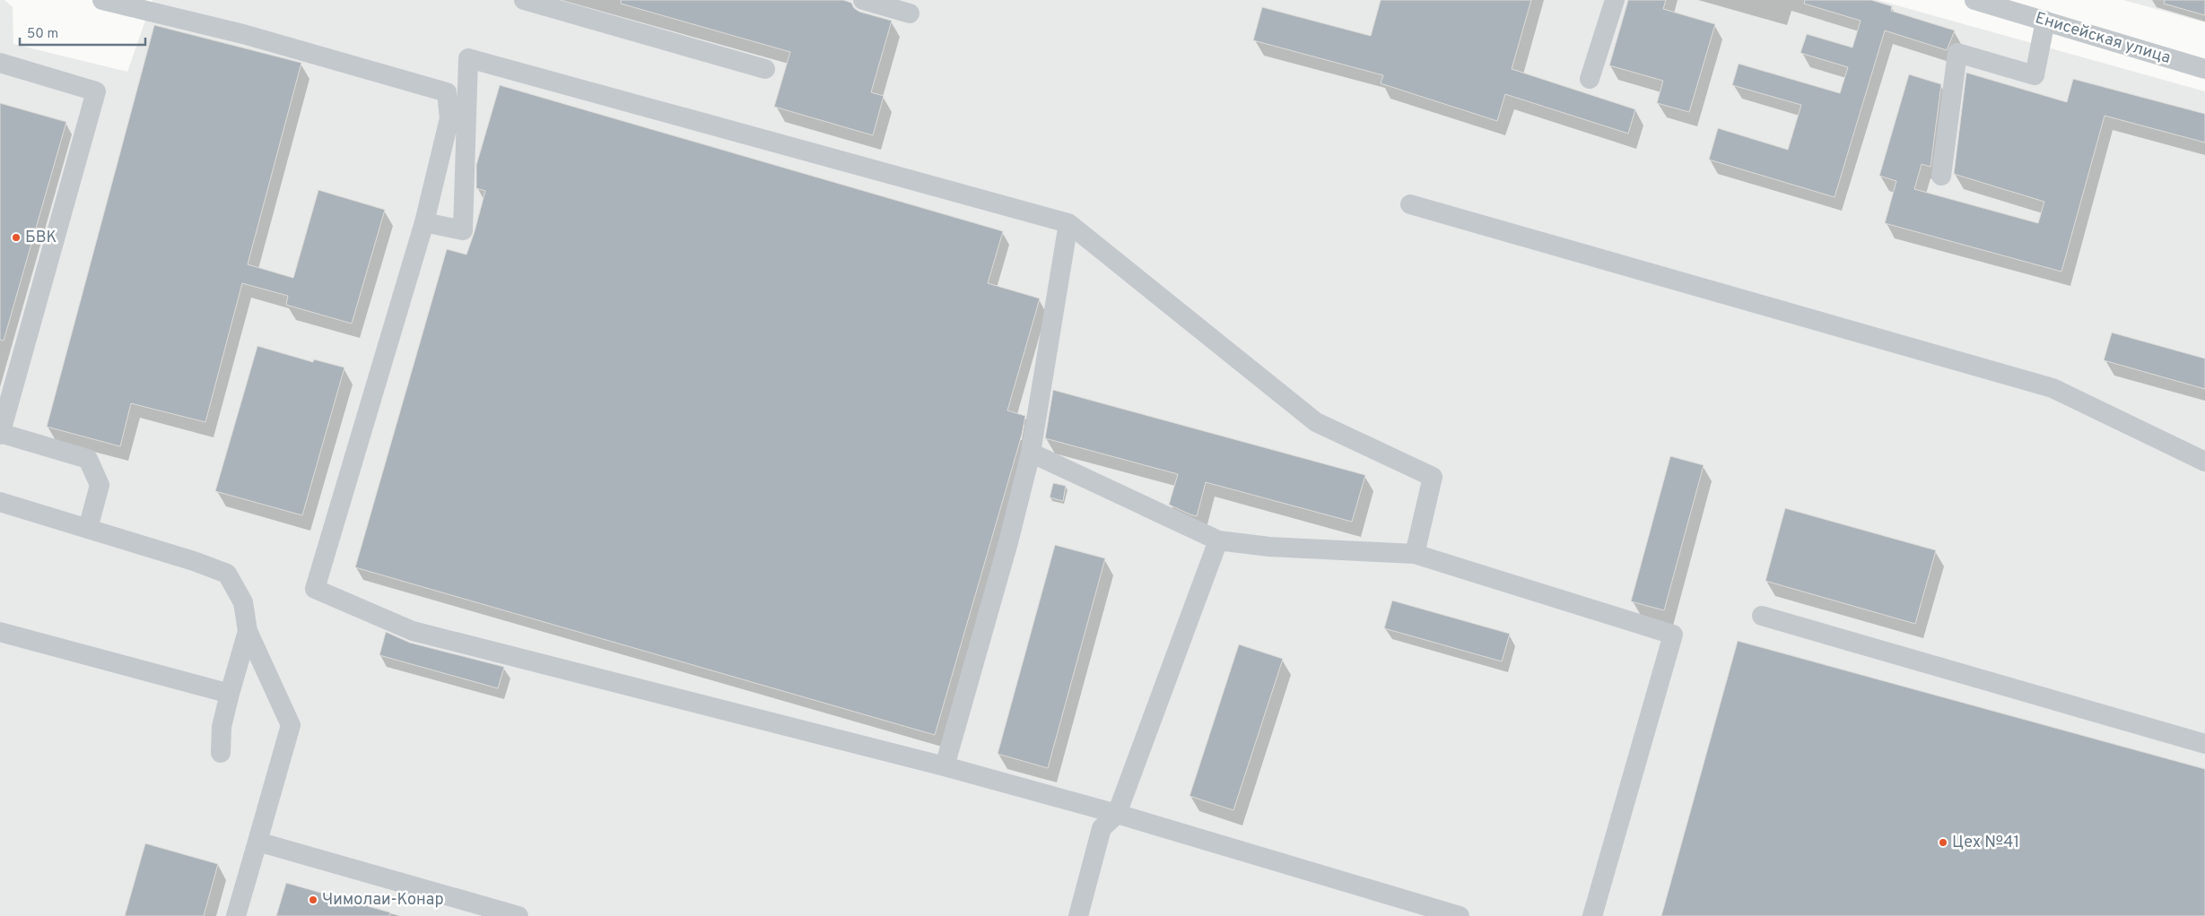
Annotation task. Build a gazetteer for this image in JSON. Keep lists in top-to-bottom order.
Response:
{
  "streets": {
    "street": ["Енисейская улица"]
  },
  "places": ["БВК", "Цех №41", "Чимолаи-Конар"],
  "scale_bar": "50 m"
}
